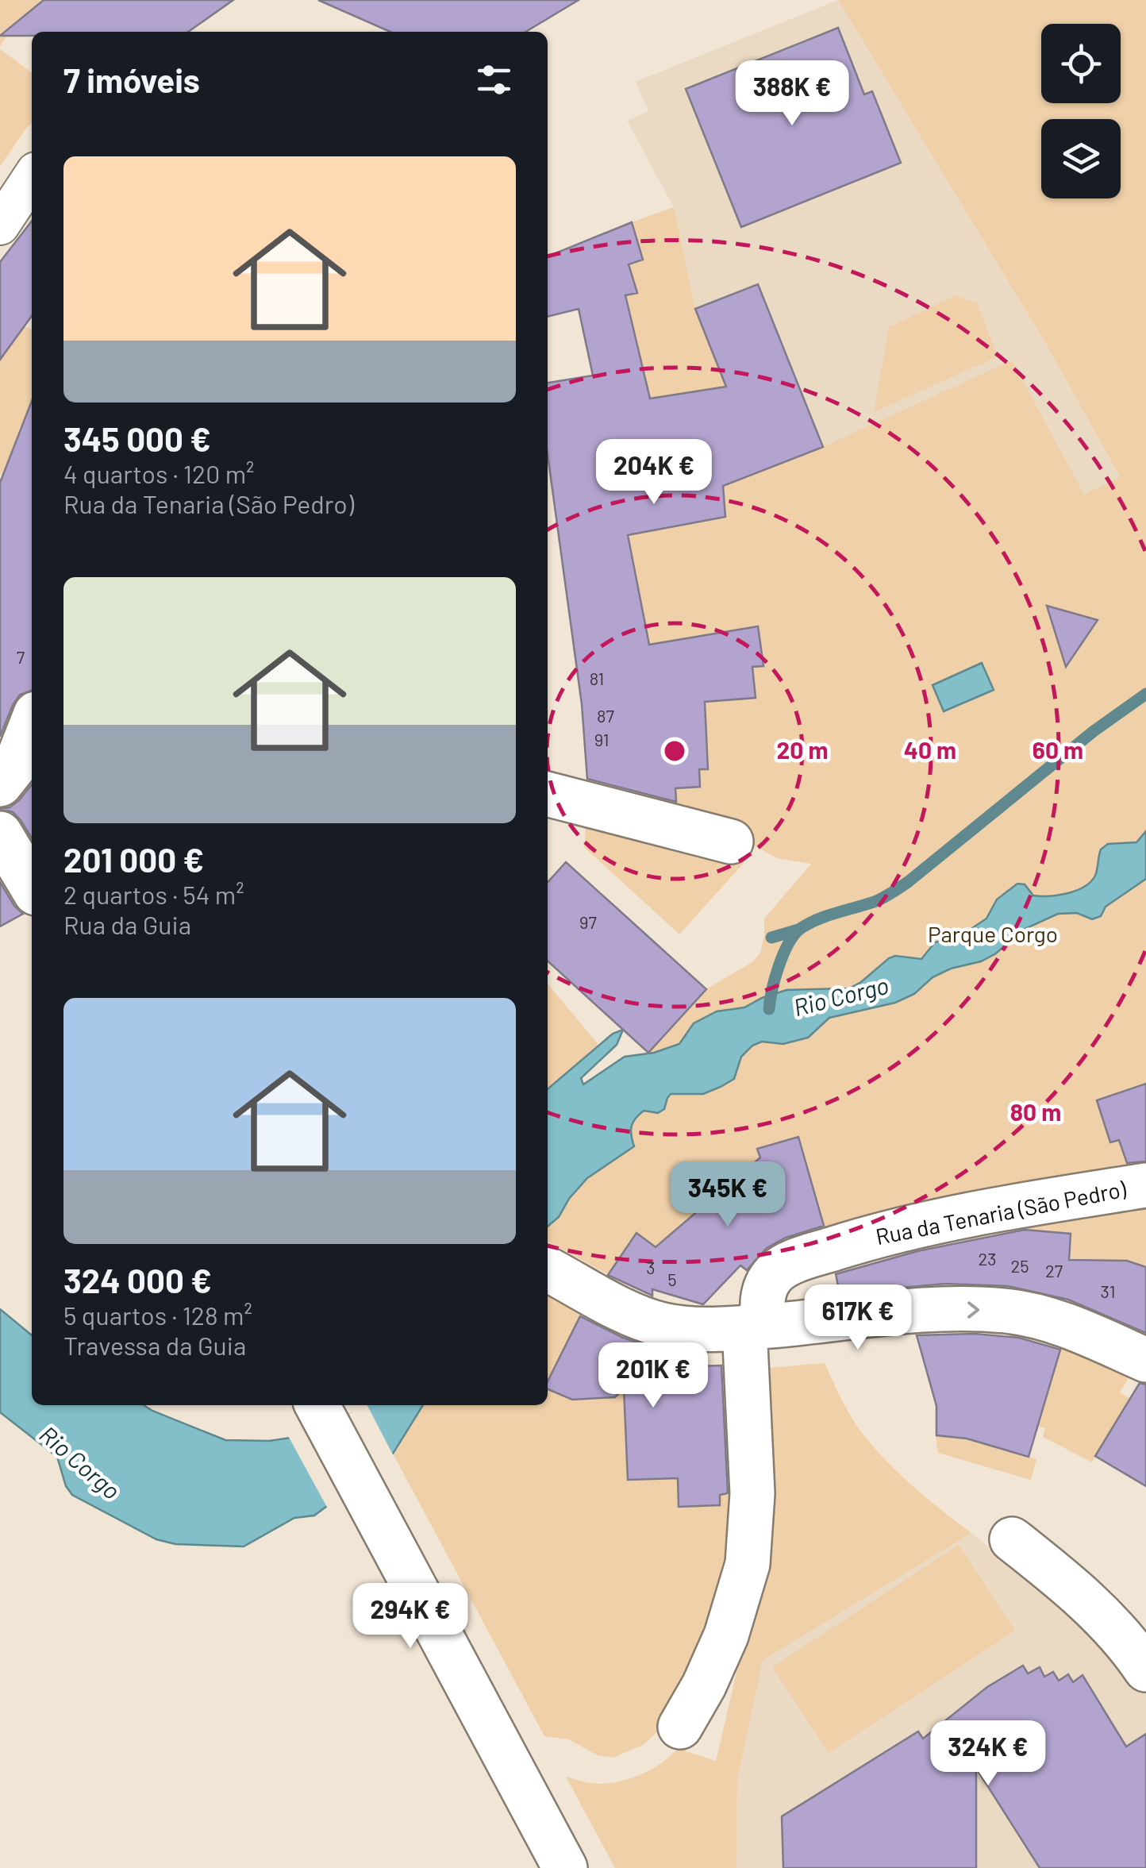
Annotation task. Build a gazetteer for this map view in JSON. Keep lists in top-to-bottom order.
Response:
{
  "streets": {
    "street": ["Rua da Tenaria (São Pedro)"]
  },
  "water": ["Rio Corgo"],
  "parks": ["Parque Corgo"],
  "house_numbers": [
    "7",
    "81",
    "87",
    "91",
    "97",
    "23",
    "25",
    "3",
    "27",
    "5",
    "31"
  ],
  "page": {
    "heading": "7 imóveis",
    "price": [
      "388K €",
      "204K €",
      "345K €",
      "617K €",
      "201K €",
      "294K €",
      "324K €"
    ],
    "list": [
      {
        "name": "345 000 €",
        "note": "4 quartos · 120 m² · Rua da Tenaria (São Pedro)"
      },
      {
        "name": "201 000 €",
        "note": "2 quartos · 54 m² · Rua da Guia"
      },
      {
        "name": "324 000 €",
        "note": "5 quartos · 128 m² · Travessa da Guia"
      }
    ]
  },
  "rings": [
    "20 m",
    "40 m",
    "60 m",
    "80 m"
  ]
}
